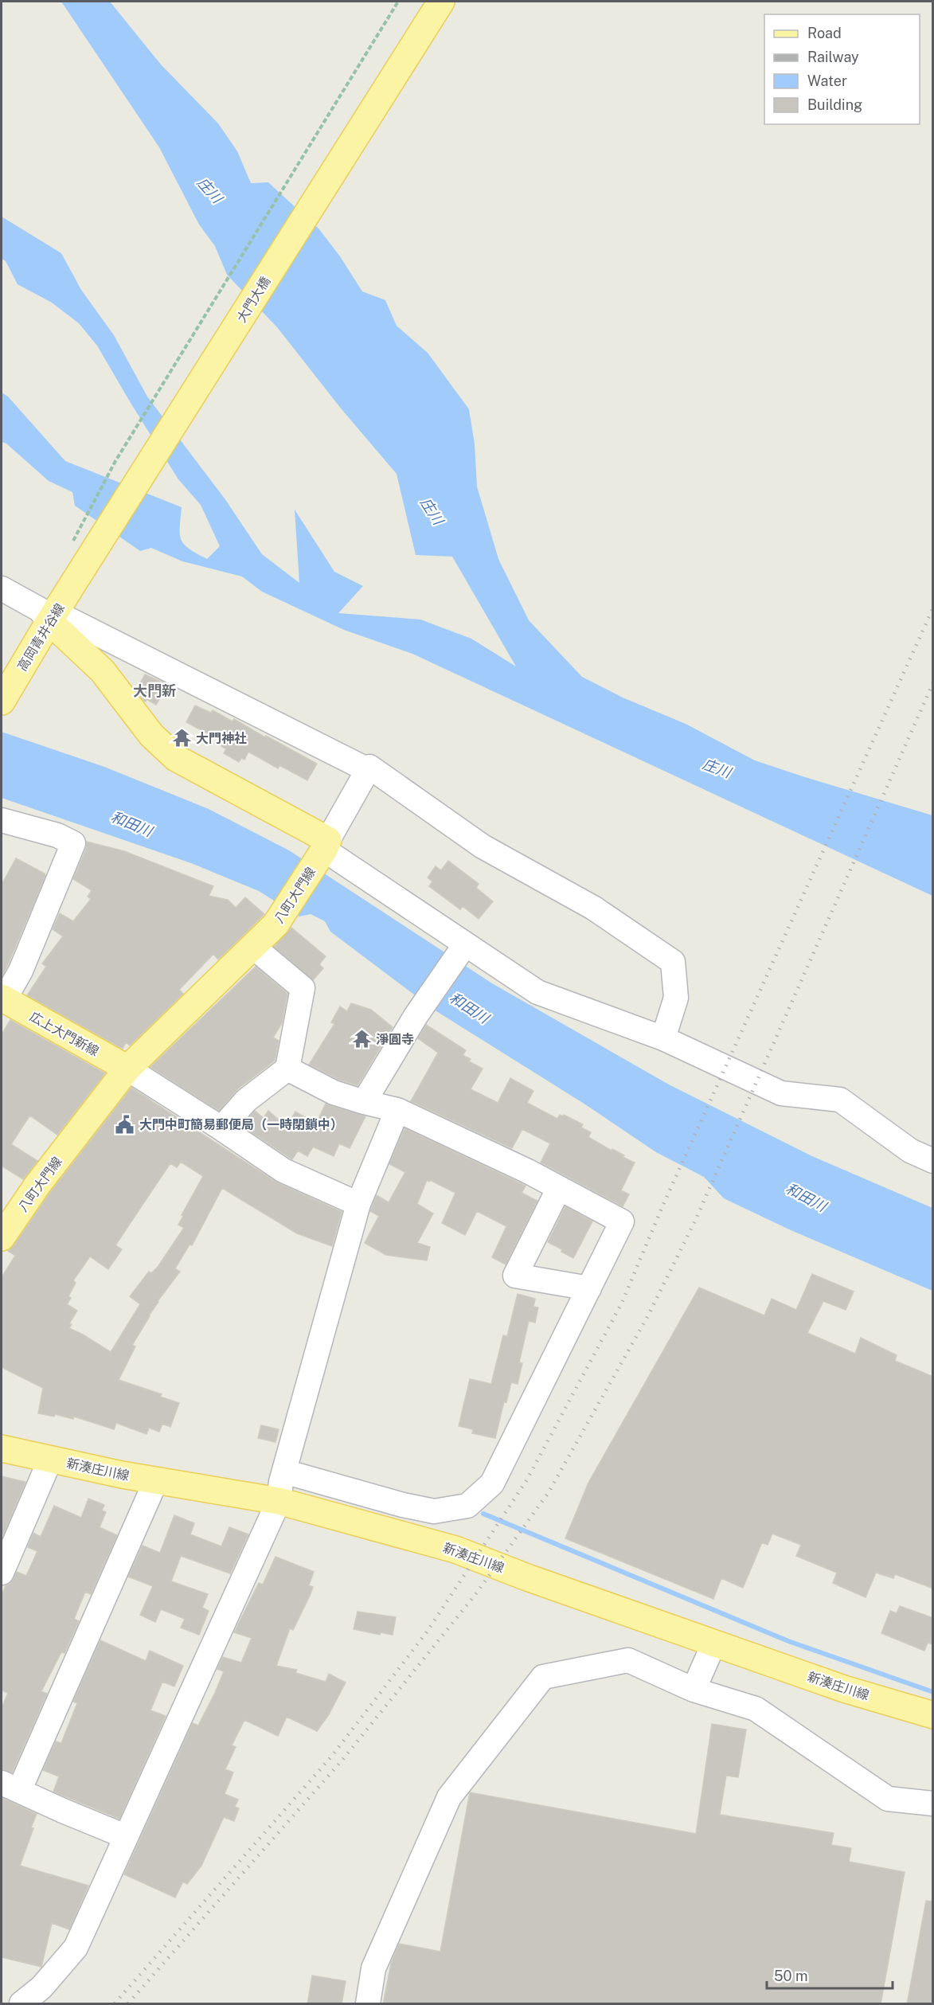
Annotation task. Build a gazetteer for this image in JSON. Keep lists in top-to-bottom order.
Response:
{
  "streets": {
    "main road": [
      "大門大橋",
      "高岡青井谷線",
      "八町大門線",
      "広上大門新線",
      "新湊庄川線"
    ]
  },
  "crossings": [
    ["大門大橋", "高岡青井谷線"],
    ["八町大門線", "広上大門新線"]
  ],
  "districts": ["大門新"],
  "water": ["庄川", "和田川"],
  "places": {
    "temple": ["大門神社", "淨圓寺"],
    "public building": ["大門中町簡易郵便局（一時閉鎖中）"]
  },
  "legend": [
    "Road",
    "Railway",
    "Water",
    "Building"
  ],
  "scale_bar": "50 m"
}
